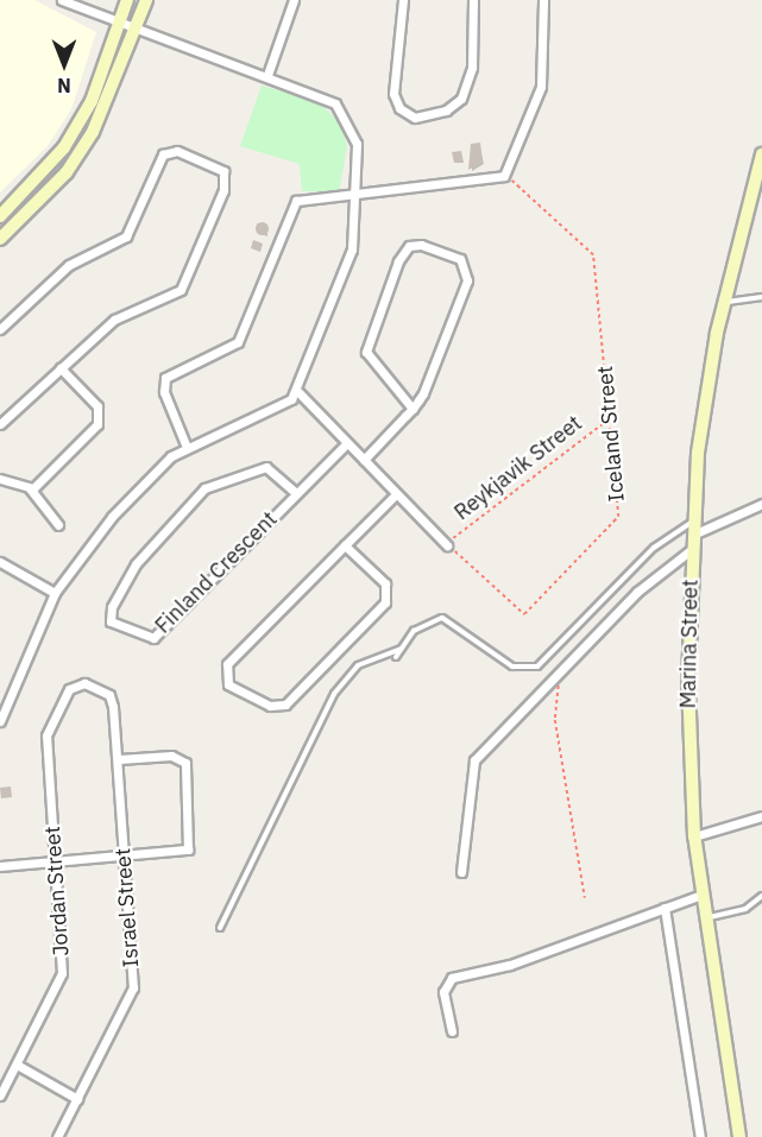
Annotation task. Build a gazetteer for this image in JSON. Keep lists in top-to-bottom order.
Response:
{
  "streets": {
    "main road": ["Marina Street"],
    "street": ["Finland Crescent", "Jordan Street", "Israel Street"],
    "path": ["Iceland Street", "Reykjavik Street"]
  },
  "crossings": [
    ["Iceland Street", "Reykjavik Street"],
    ["Jordan Street", "Israel Street"]
  ],
  "north": "bottom"
}
